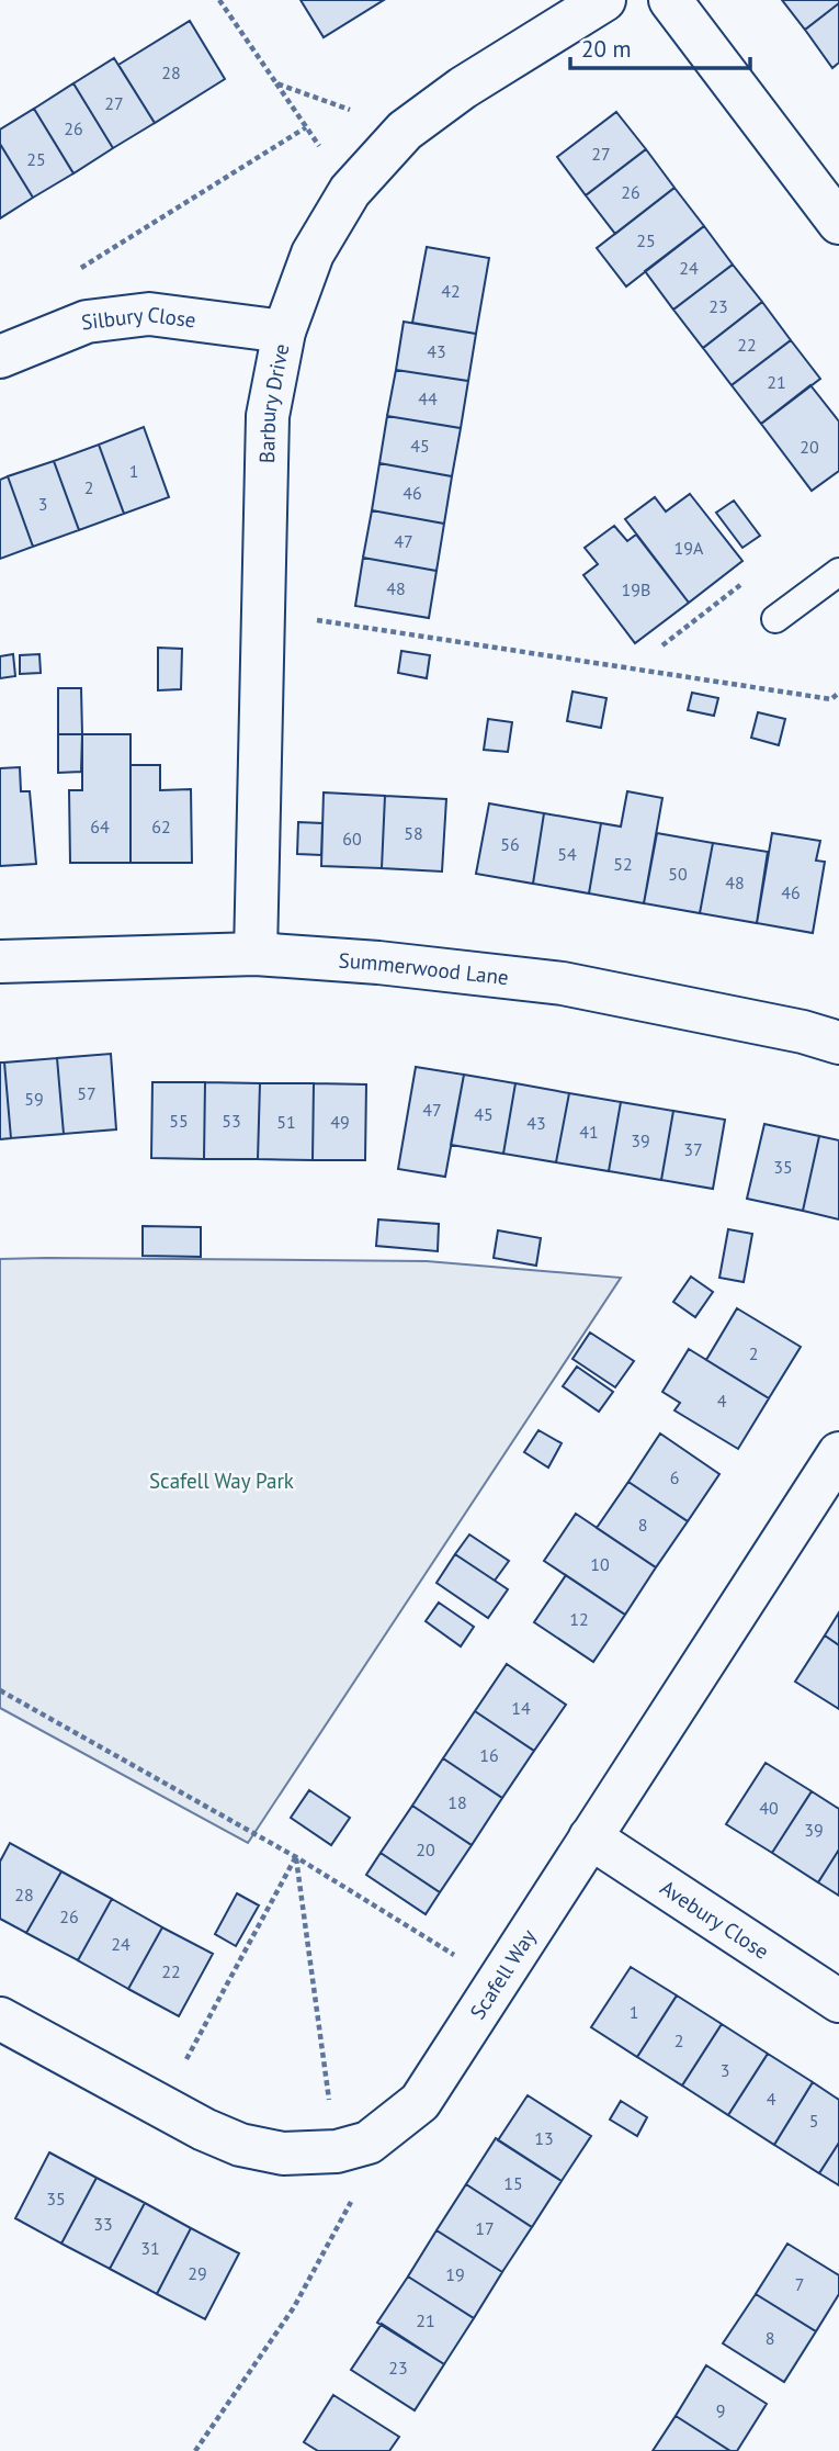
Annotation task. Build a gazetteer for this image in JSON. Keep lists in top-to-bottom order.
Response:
{
  "streets": {
    "street": [
      "Silbury Close",
      "Barbury Drive",
      "Summerwood Lane",
      "Avebury Close",
      "Scafell Way"
    ]
  },
  "crossings": [
    ["Silbury Close", "Barbury Drive"],
    ["Barbury Drive", "Summerwood Lane"],
    ["Avebury Close", "Scafell Way"]
  ],
  "parks": ["Scafell Way Park"],
  "house_numbers": [
    "28",
    "27",
    "26",
    "27",
    "25",
    "26",
    "25",
    "24",
    "42",
    "23",
    "22",
    "43",
    "21",
    "44",
    "45",
    "20",
    "1",
    "2",
    "46",
    "3",
    "47",
    "19A",
    "48",
    "19B",
    "64",
    "62",
    "58",
    "60",
    "56",
    "54",
    "52",
    "50",
    "48",
    "46",
    "57",
    "59",
    "47",
    "45",
    "55",
    "53",
    "51",
    "49",
    "43",
    "41",
    "39",
    "37",
    "35",
    "2",
    "4",
    "6",
    "8",
    "10",
    "12",
    "14",
    "16",
    "18",
    "40",
    "39",
    "20",
    "28",
    "26",
    "24",
    "22",
    "1",
    "2",
    "3",
    "4",
    "5",
    "13",
    "15",
    "35",
    "33",
    "17",
    "31",
    "29",
    "19",
    "7",
    "21",
    "8",
    "23",
    "9"
  ],
  "scale_bar": "20 m"
}
